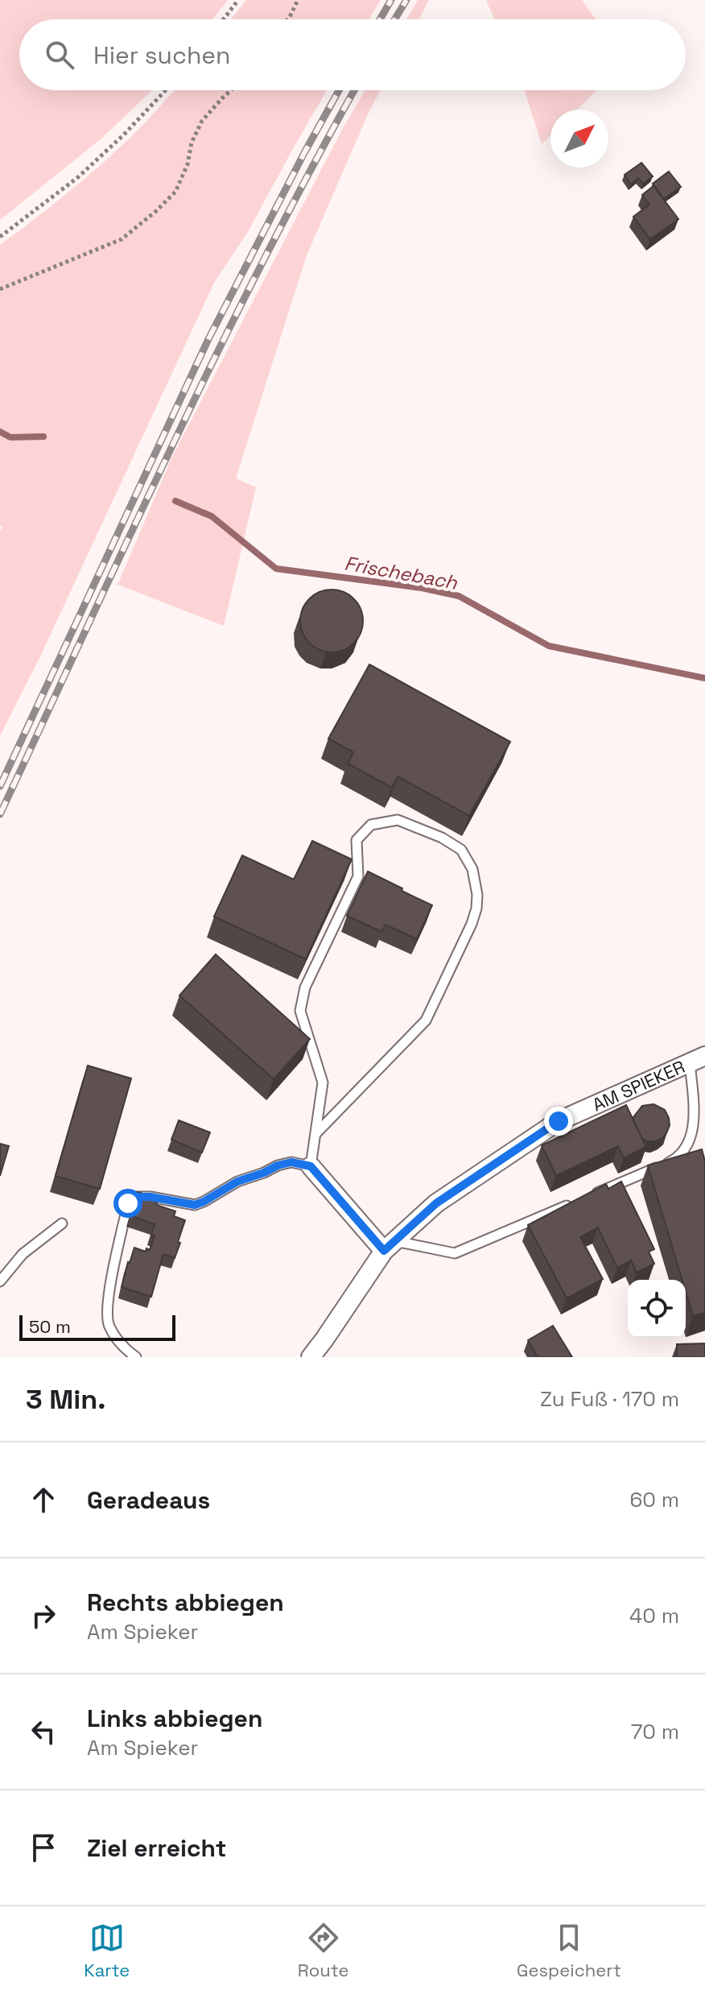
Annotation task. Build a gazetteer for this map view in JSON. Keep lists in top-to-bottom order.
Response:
{
  "streets": {
    "street": ["AM SPIEKER"]
  },
  "water": ["Frischebach"],
  "scale_bar": "50 m",
  "north": "top right",
  "page": {
    "search": "Hier suchen",
    "scale": "50 m",
    "heading": ["3 Min.", "Zu Fuß · 170 m"],
    "list": [
      ["Geradeaus", "60 m"],
      ["Rechts abbiegen", "Am Spieker", "40 m"],
      ["Links abbiegen", "Am Spieker", "70 m"],
      "Ziel erreicht"
    ],
    "nav": ["Karte", "Route", "Gespeichert"]
  }
}
